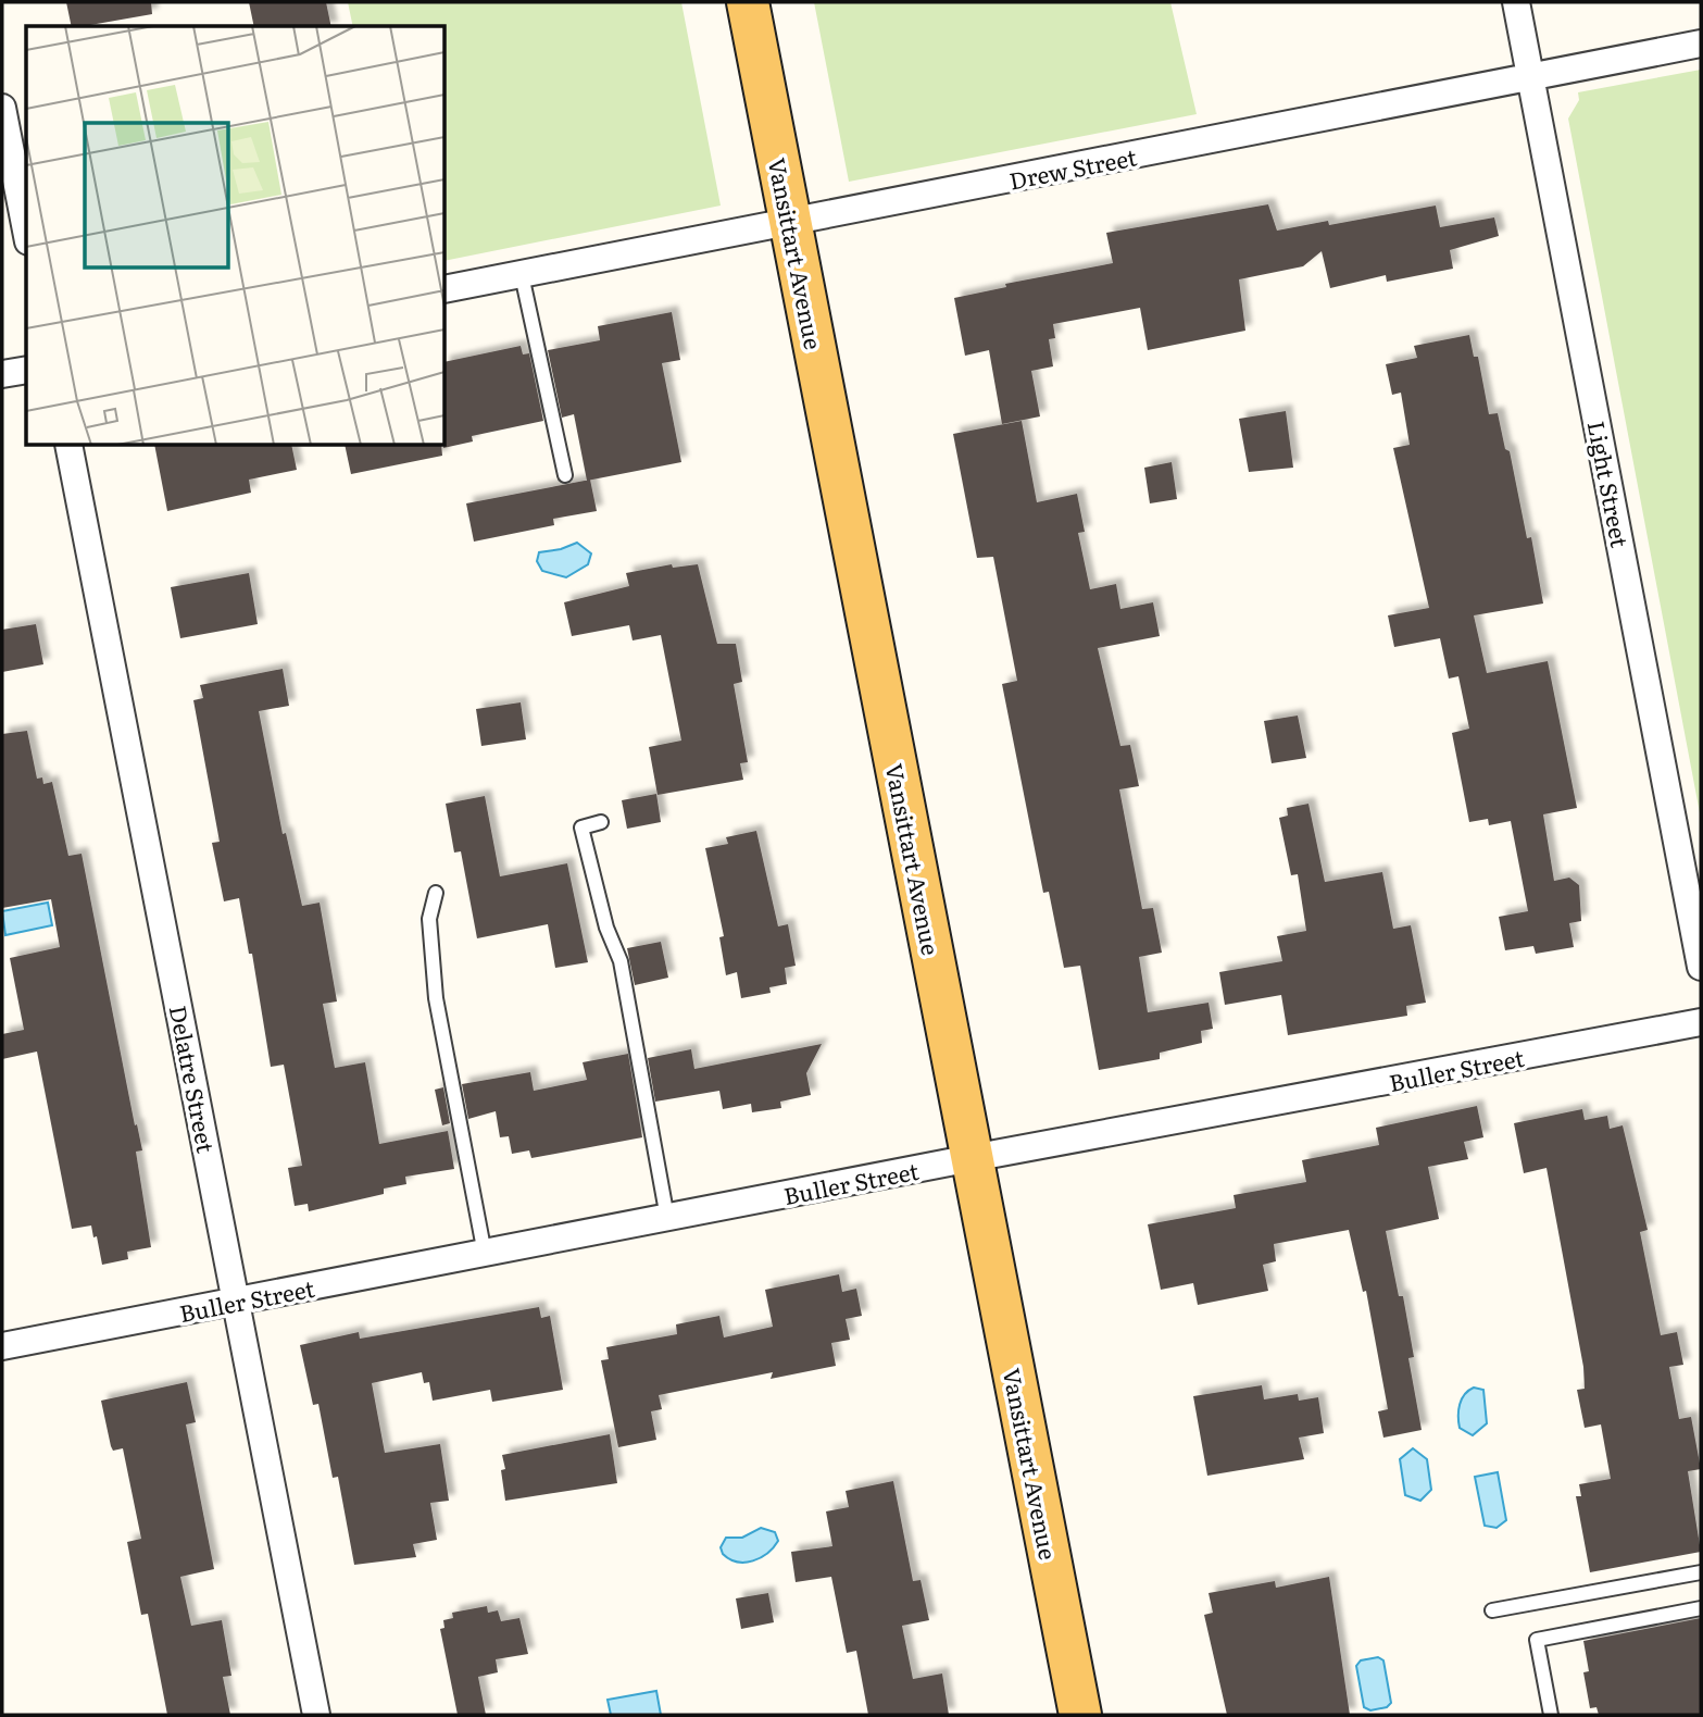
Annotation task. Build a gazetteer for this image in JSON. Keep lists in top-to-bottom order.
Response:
{
  "streets": {
    "main road": ["Vansittart Avenue"],
    "street": [
      "Drew Street",
      "Light Street",
      "Buller Street",
      "Delatre Street"
    ]
  },
  "crossings": [
    ["Drew Street", "Vansittart Avenue"],
    ["Drew Street", "Light Street"],
    ["Vansittart Avenue", "Buller Street"],
    ["Buller Street", "Delatre Street"]
  ]
}
